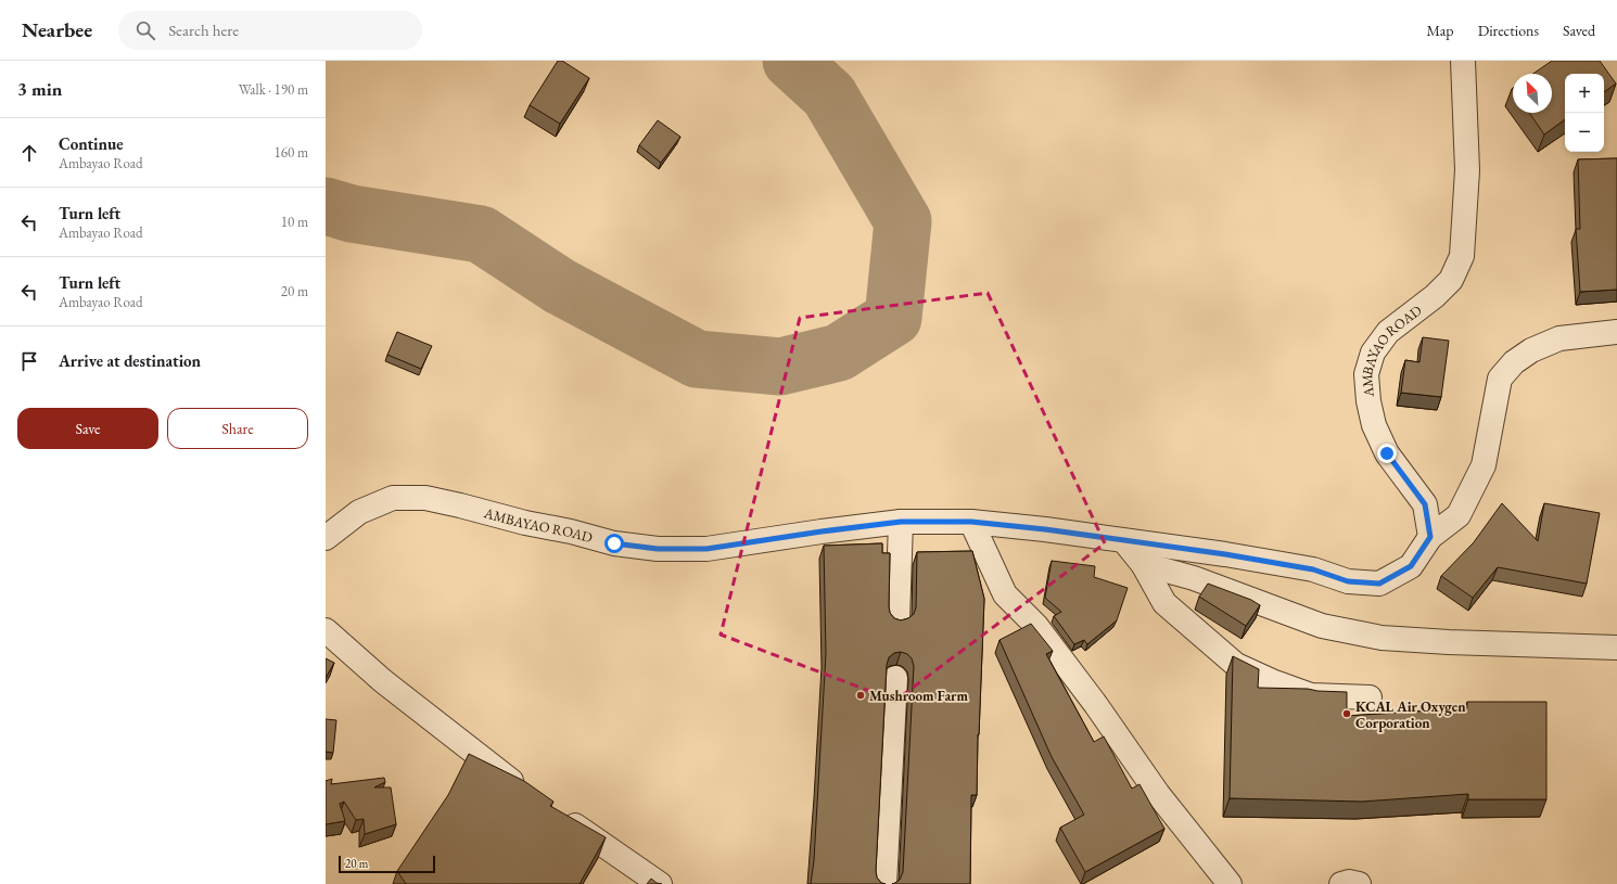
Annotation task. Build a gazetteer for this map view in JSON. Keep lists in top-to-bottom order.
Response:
{
  "streets": {
    "street": ["AMBAYAO ROAD"]
  },
  "places": ["Mushroom Farm", "KCAL Air Oxygen Corporation"],
  "scale_bar": "20 m",
  "north": "top left",
  "page": {
    "header": "Nearbee",
    "search": "Search here",
    "nav": ["Map", "Directions", "Saved"],
    "heading": ["3 min", "Walk · 190 m"],
    "map_buttons": ["+", "−"],
    "list": [
      ["Continue", "Ambayao Road", "160 m"],
      ["Turn left", "Ambayao Road", "10 m"],
      ["Turn left", "Ambayao Road", "20 m"],
      "Arrive at destination"
    ],
    "buttons": ["Save", "Share"],
    "scale": "20 m"
  }
}
